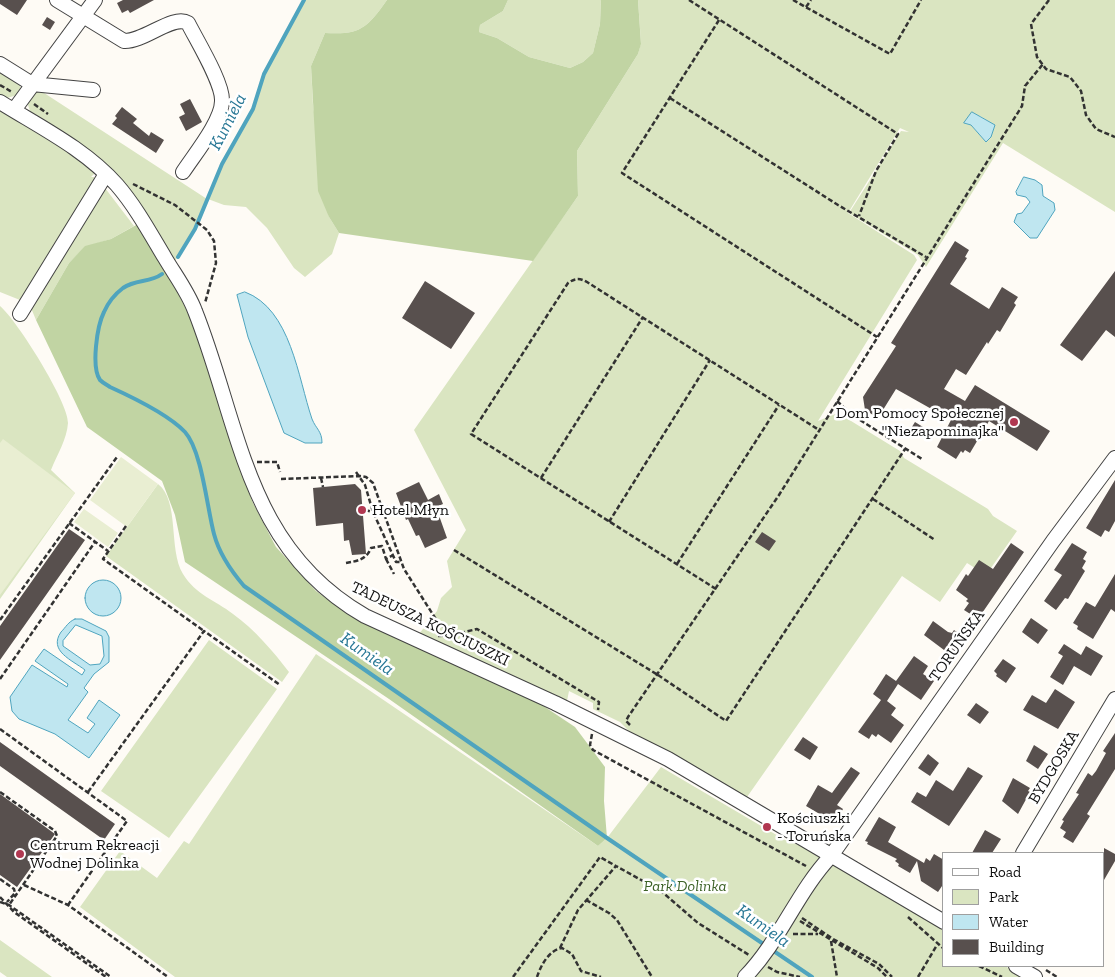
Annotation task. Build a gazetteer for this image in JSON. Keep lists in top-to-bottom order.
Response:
{
  "streets": {
    "street": ["TADEUSZA KOŚCIUSZKI", "TORUŃSKA", "BYDGOSKA"]
  },
  "crossings": [
    ["TADEUSZA KOŚCIUSZKI", "TORUŃSKA"]
  ],
  "water": ["Kumiela"],
  "parks": ["Park Dolinka"],
  "places": [
    "Dom Pomocy Społecznej \"Niezapominajka\"",
    "Hotel Młyn",
    "Kościuszki - Toruńska",
    "Centrum Rekreacji Wodnej Dolinka"
  ],
  "legend": [
    "Road",
    "Park",
    "Water",
    "Building"
  ]
}
